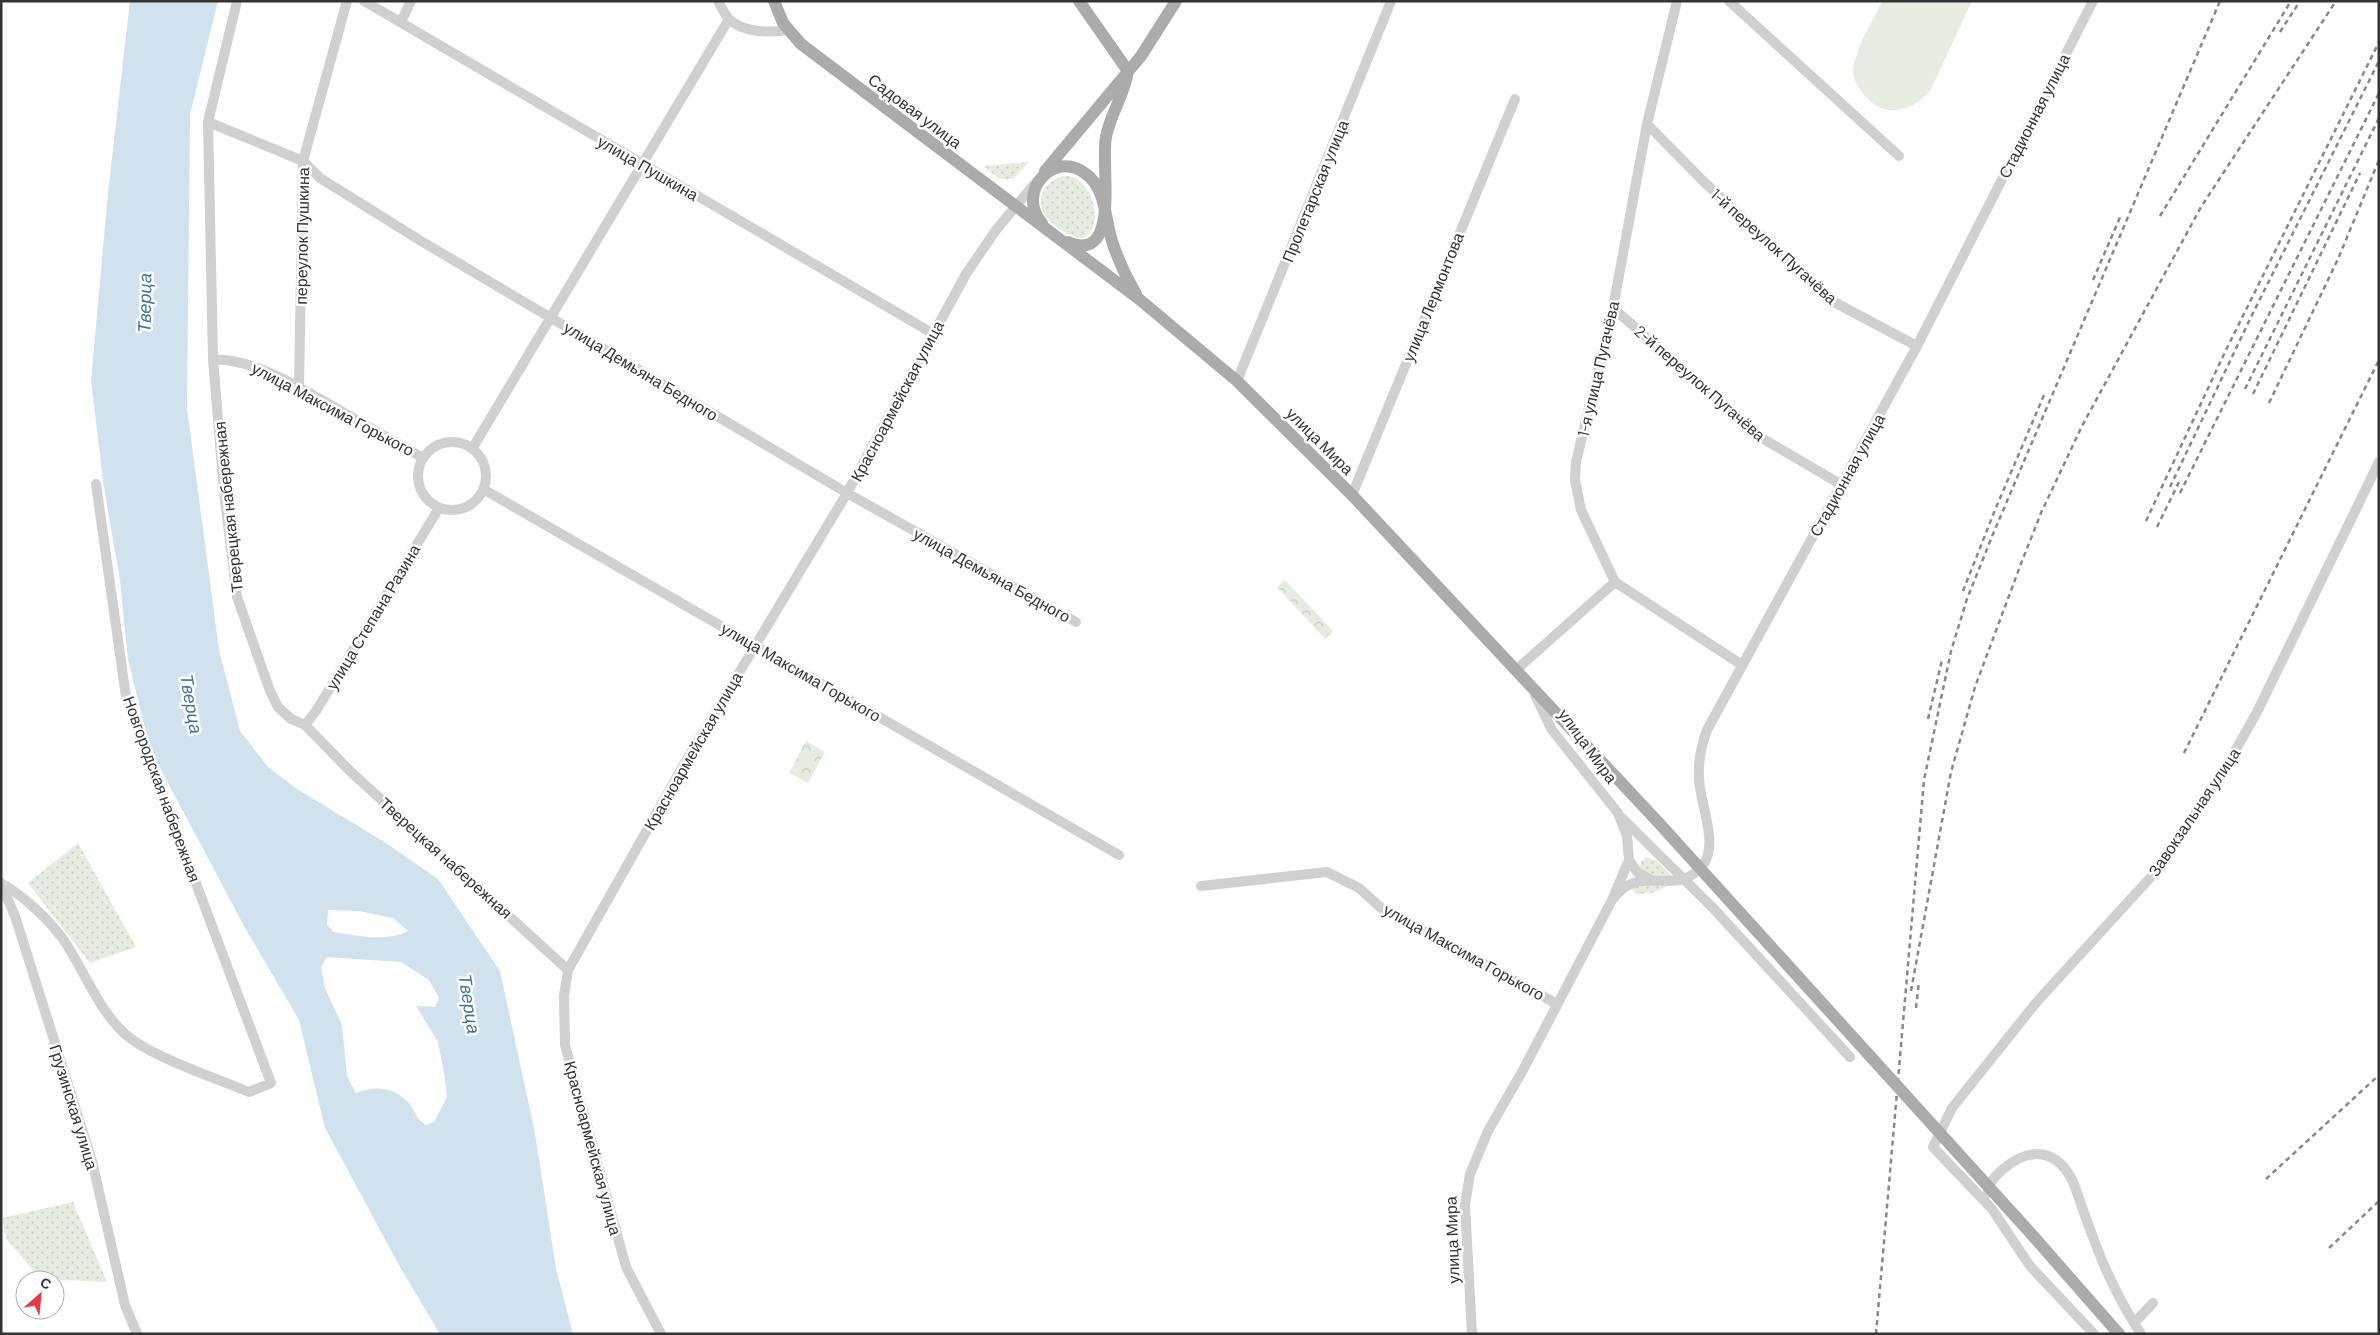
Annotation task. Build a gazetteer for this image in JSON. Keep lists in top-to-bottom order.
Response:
{
  "streets": {
    "main road": ["Садовая улица", "улица Мира"],
    "street": [
      "Стадионная улица",
      "улица Пушкина",
      "Пролетарская улица",
      "переулок Пушкина",
      "1-й переулок Пугачёва",
      "улица Лермонтова",
      "1-я улица Пугачёва",
      "улица Демьяна Бедного",
      "2-й переулок Пугачёва",
      "Красноармейская улица",
      "улица Максима Горького",
      "Тверецкая набережная",
      "улица Степана Разина",
      "Новгородская набережная",
      "Завокзальная улица",
      "Грузинская улица"
    ]
  },
  "crossings": [
    ["Садовая улица", "Красноармейская улица"],
    ["Садовая улица", "улица Мира"],
    ["Стадионная улица", "1-й переулок Пугачёва"],
    ["Стадионная улица", "2-й переулок Пугачёва"],
    ["улица Пушкина", "Красноармейская улица"],
    ["Пролетарская улица", "улица Мира"],
    ["переулок Пушкина", "улица Демьяна Бедного"],
    ["переулок Пушкина", "улица Максима Горького"],
    ["1-й переулок Пугачёва", "1-я улица Пугачёва"],
    ["улица Лермонтова", "улица Мира"],
    ["1-я улица Пугачёва", "2-й переулок Пугачёва"],
    ["улица Демьяна Бедного", "Красноармейская улица"],
    ["улица Демьяна Бедного", "Тверецкая набережная"],
    ["Красноармейская улица", "улица Максима Горького"],
    ["Красноармейская улица", "улица Мира"],
    ["Красноармейская улица", "Тверецкая набережная"],
    ["улица Максима Горького", "улица Мира"],
    ["улица Максима Горького", "Тверецкая набережная"],
    ["улица Максима Горького", "улица Степана Разина"],
    ["Тверецкая набережная", "улица Степана Разина"],
    ["Новгородская набережная", "Грузинская улица"]
  ],
  "water": ["Тверца"],
  "north": "top right"
}
